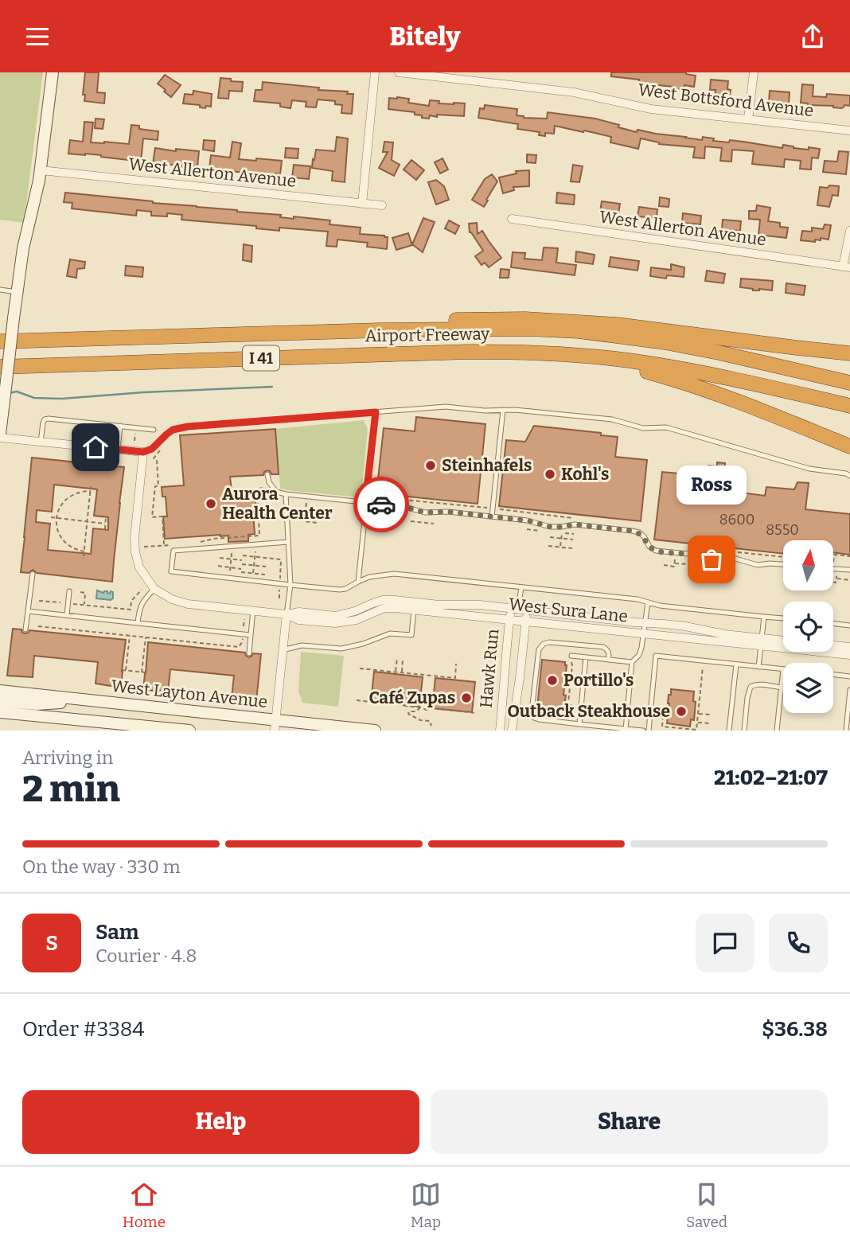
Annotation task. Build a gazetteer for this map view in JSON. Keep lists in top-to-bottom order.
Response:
{
  "streets": {
    "highway": ["Airport Freeway", "I 41"],
    "main road": ["West Layton Avenue"],
    "street": [
      "West Bottsford Avenue",
      "West Allerton Avenue",
      "West Sura Lane",
      "Hawk Run"
    ]
  },
  "crossings": [
    ["West Sura Lane", "Hawk Run"]
  ],
  "places": [
    "Steinhafels",
    "Kohl's",
    "Aurora Health Center",
    "Ross",
    "Portillo's",
    "Café Zupas",
    "Outback Steakhouse"
  ],
  "house_numbers": ["8600", "8550"],
  "north": "top",
  "page": {
    "header": "Bitely",
    "bubble": "Ross",
    "heading": ["2 min", "Arriving in", "21:02–21:07"],
    "panel": [
      "Sam",
      "Courier · 4.8",
      "Order #3384",
      "$36.38"
    ],
    "bar": "On the way · 330 m",
    "round": "S",
    "buttons": ["Help", "Share"],
    "tabs": ["Home", "Map", "Saved"]
  }
}
